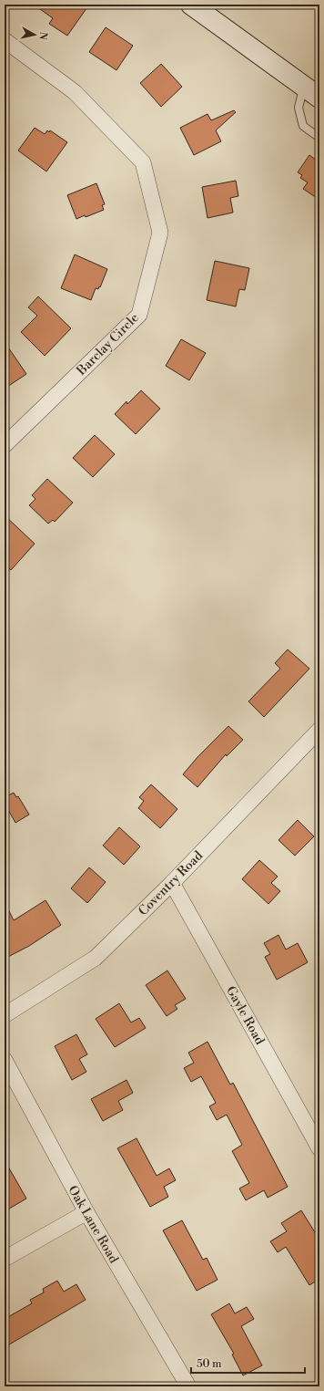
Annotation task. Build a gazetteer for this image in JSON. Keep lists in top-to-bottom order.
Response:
{
  "streets": {
    "street": [
      "Barclay Circle",
      "Coventry Road",
      "Gayle Road",
      "Oak Lane Road"
    ]
  },
  "crossings": [
    ["Coventry Road", "Gayle Road"]
  ],
  "scale_bar": "50 m",
  "north": "right"
}
